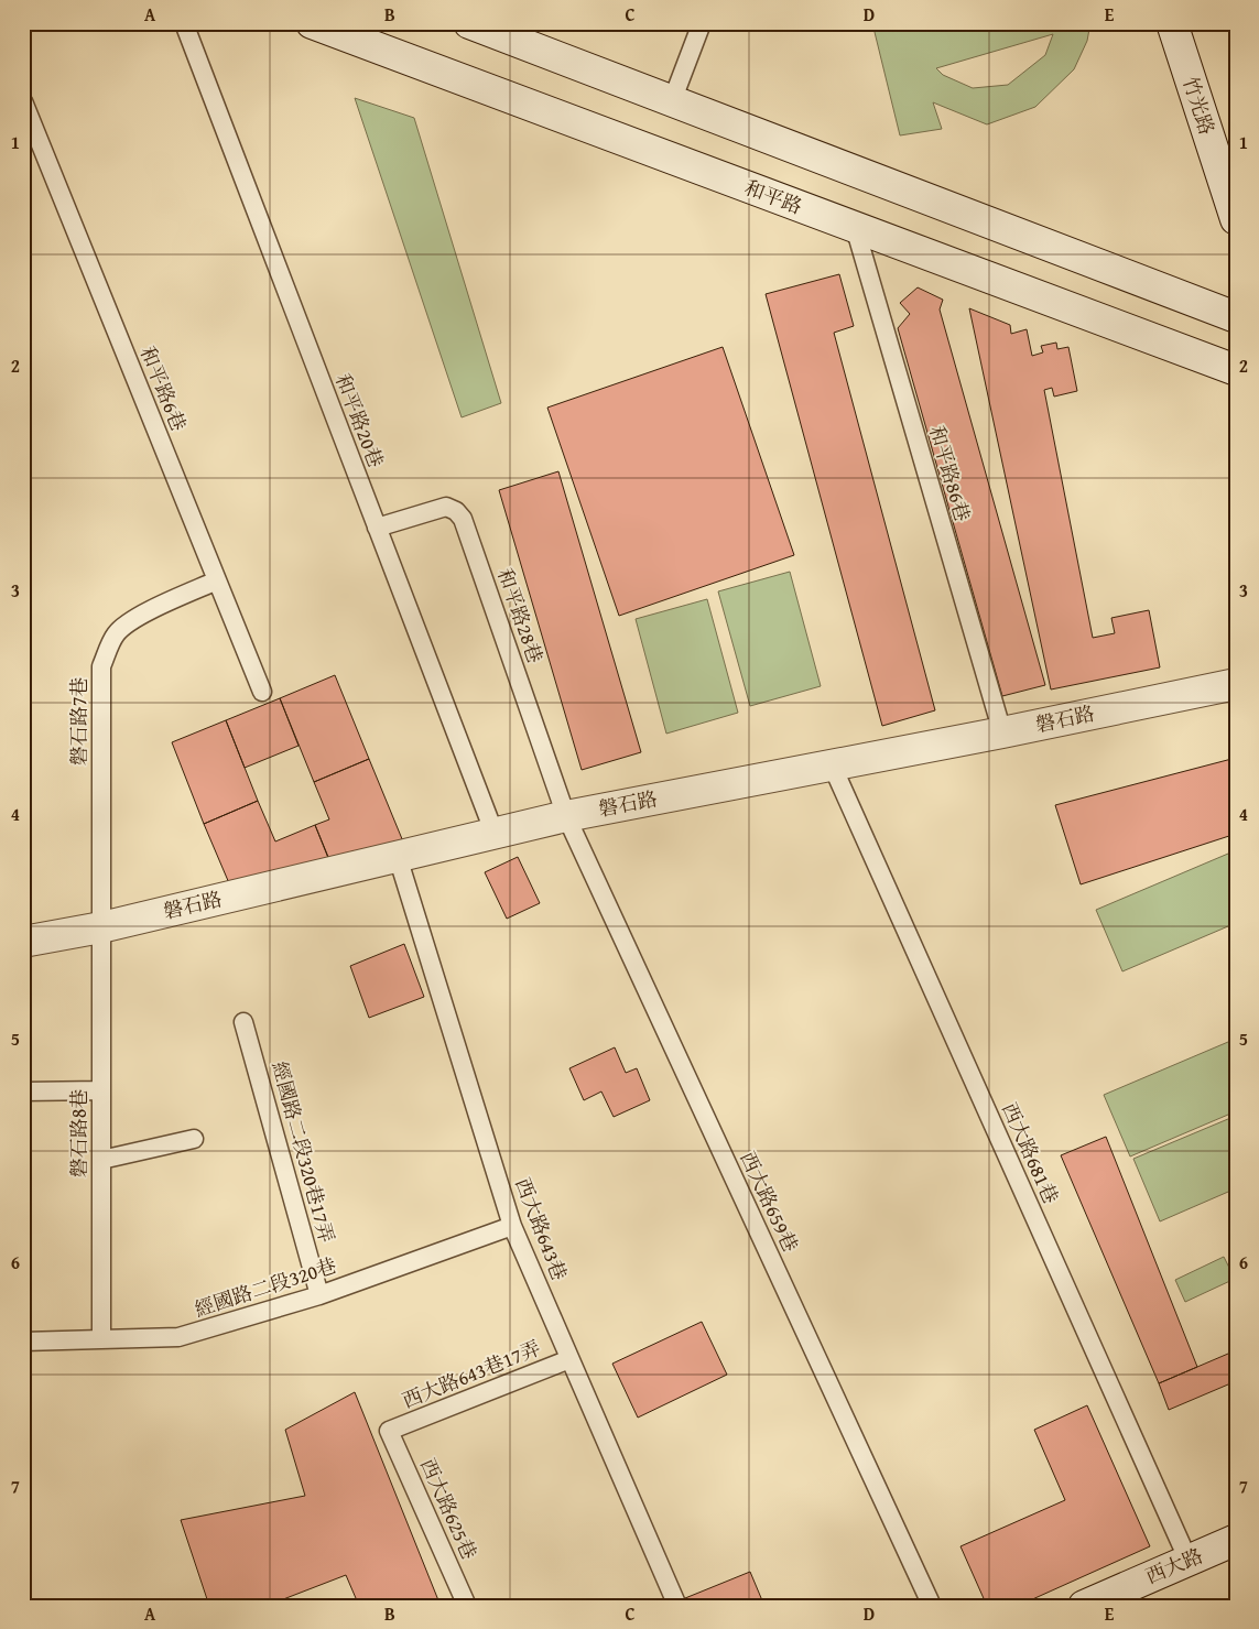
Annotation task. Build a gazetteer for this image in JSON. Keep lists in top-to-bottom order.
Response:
{
  "streets": {
    "street": [
      "竹光路",
      "和平路",
      "磐石路",
      "西大路"
    ],
    "lane": [
      "和平路6巷",
      "和平路20巷",
      "和平路86巷",
      "和平路28巷",
      "磐石路7巷",
      "磐石路8巷",
      "經國路二段320巷17弄",
      "西大路681巷",
      "西大路659巷",
      "西大路643巷",
      "經國路二段320巷",
      "西大路643巷17弄",
      "西大路625巷"
    ]
  },
  "crossings": [
    ["和平路", "和平路86巷"],
    ["和平路6巷", "磐石路7巷"],
    ["和平路20巷", "和平路28巷"],
    ["和平路20巷", "磐石路"],
    ["和平路86巷", "磐石路"],
    ["和平路28巷", "磐石路"],
    ["和平路28巷", "西大路659巷"],
    ["磐石路", "磐石路7巷"],
    ["磐石路", "磐石路8巷"],
    ["磐石路", "西大路681巷"],
    ["磐石路", "西大路659巷"],
    ["磐石路", "西大路643巷"],
    ["磐石路7巷", "磐石路8巷"],
    ["磐石路8巷", "經國路二段320巷"],
    ["經國路二段320巷17弄", "經國路二段320巷"],
    ["西大路681巷", "西大路"],
    ["西大路643巷", "經國路二段320巷"],
    ["西大路643巷", "西大路643巷17弄"],
    ["西大路643巷17弄", "西大路625巷"]
  ],
  "grid": {
    "columns": [
      "A",
      "B",
      "C",
      "D",
      "E"
    ],
    "rows": [
      "1",
      "2",
      "3",
      "4",
      "5",
      "6",
      "7"
    ]
  }
}
